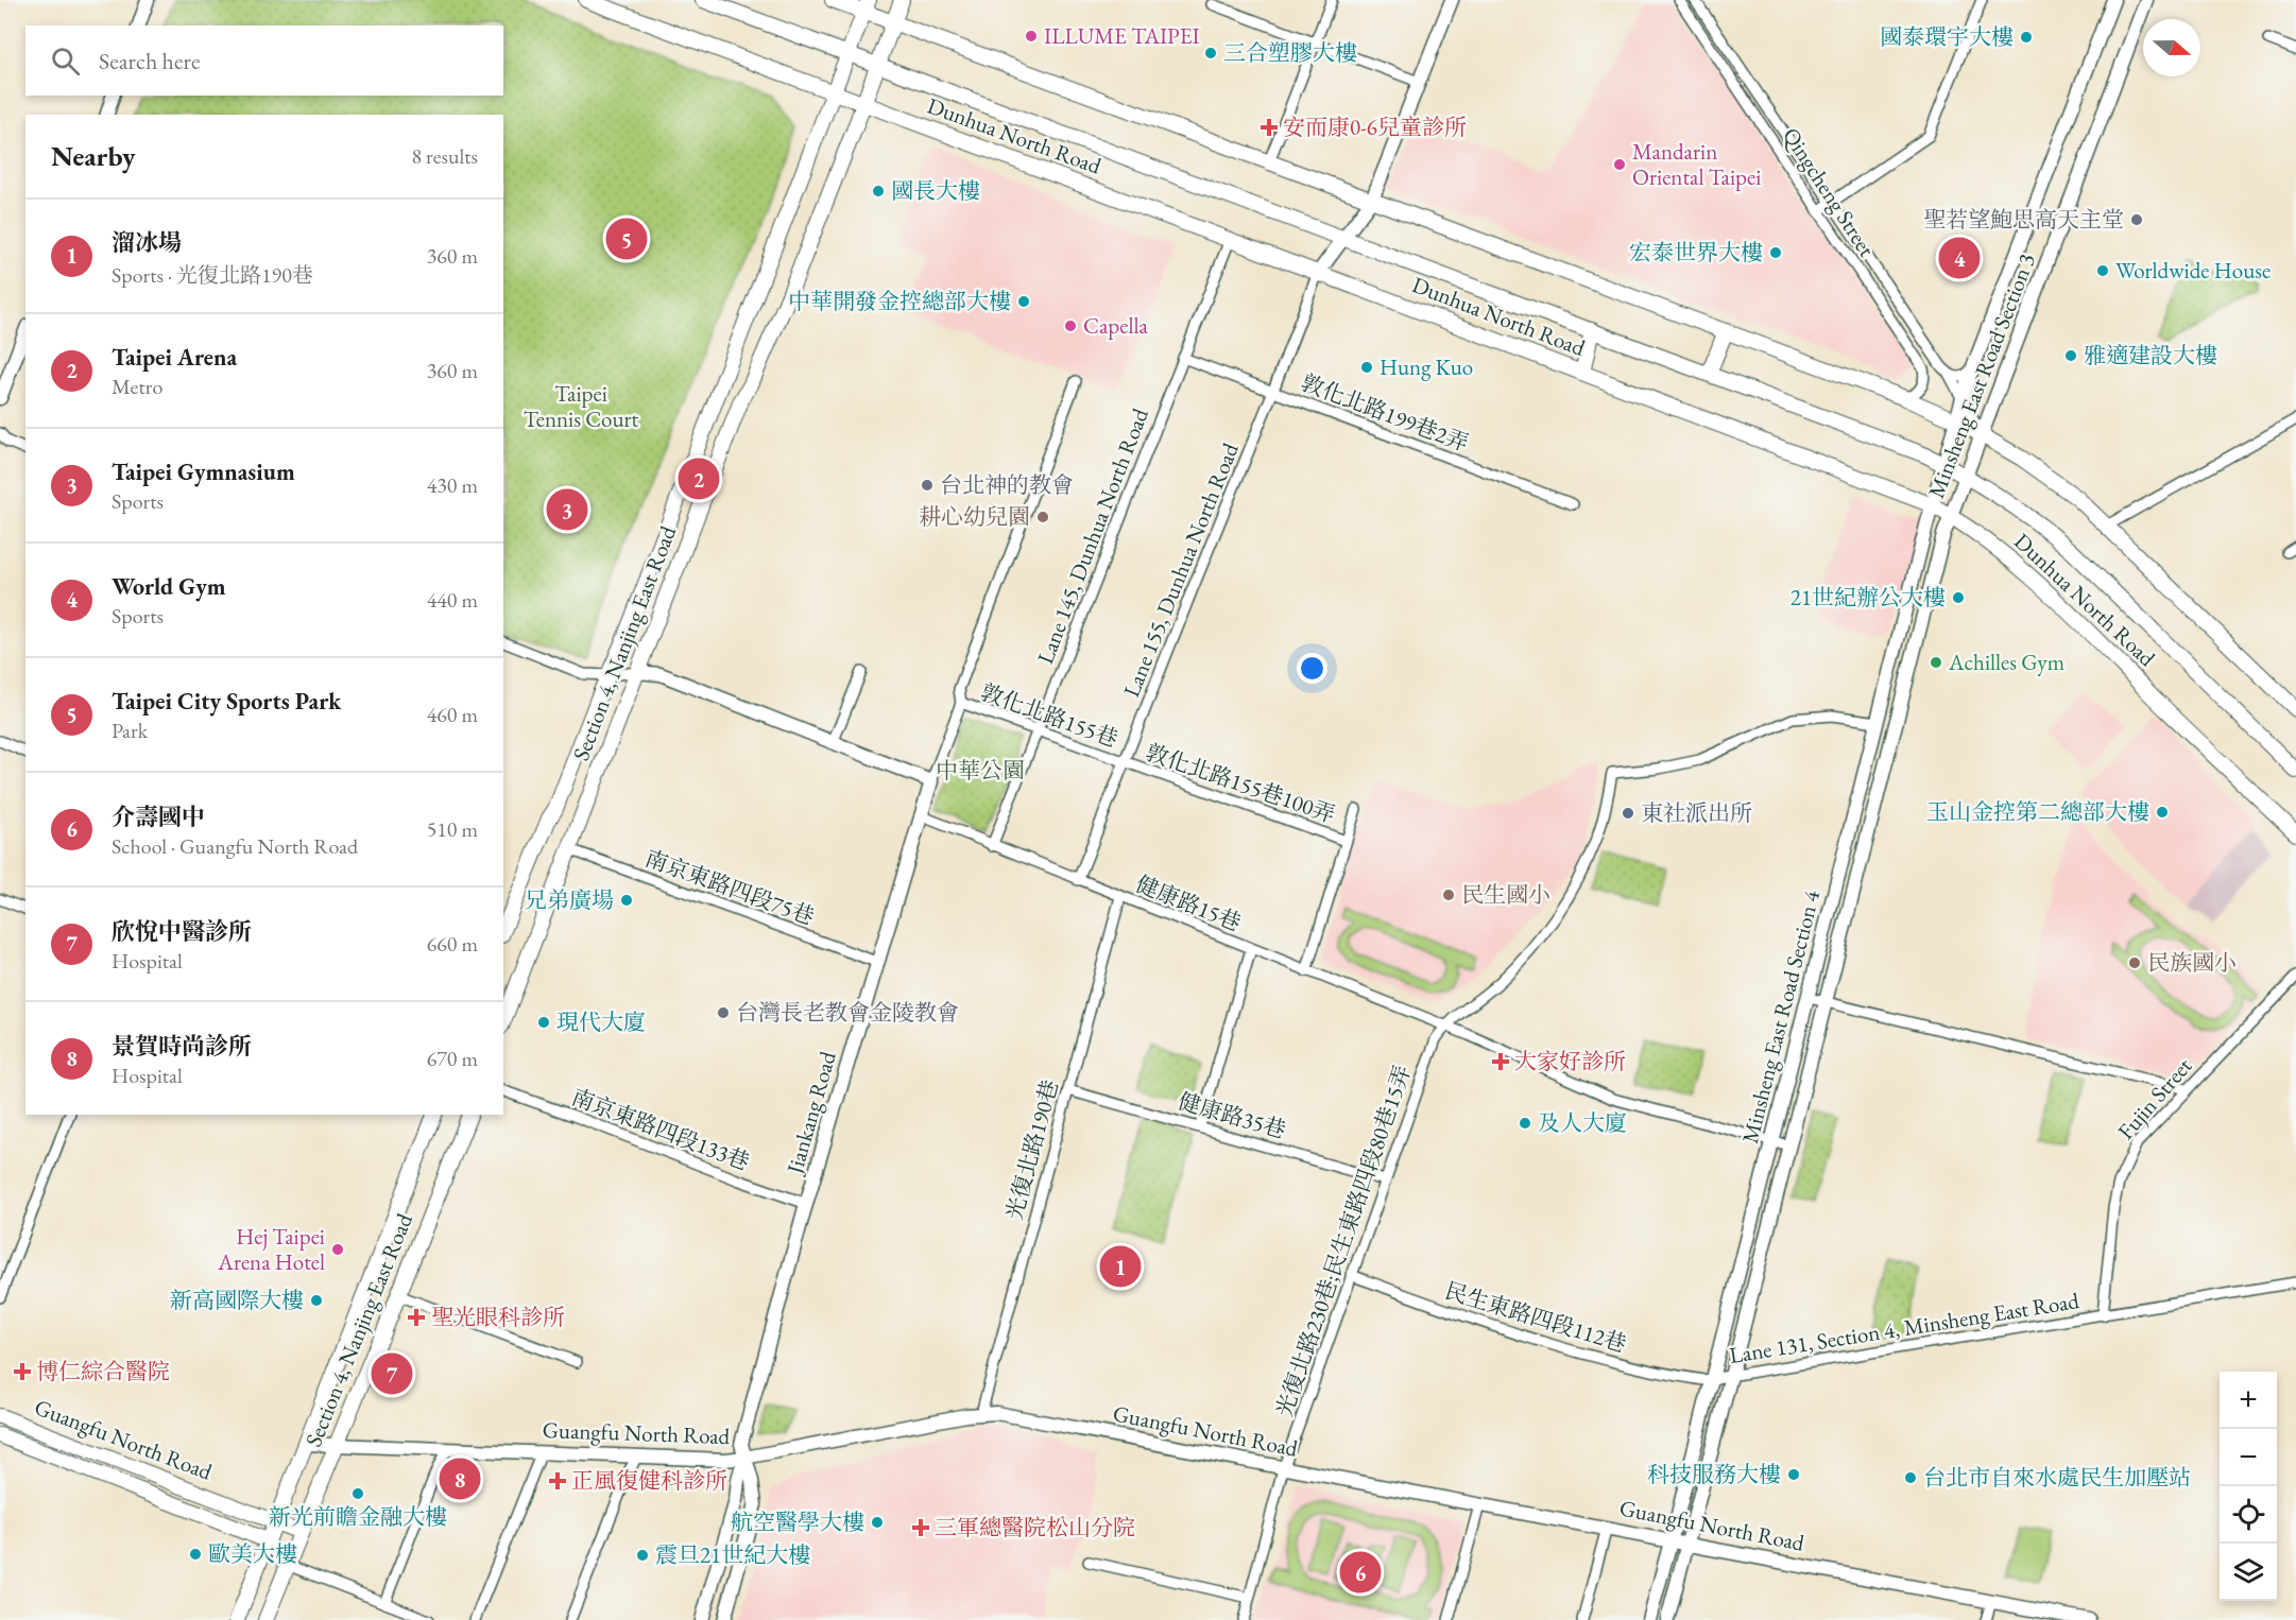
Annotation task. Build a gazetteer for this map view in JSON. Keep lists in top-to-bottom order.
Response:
{
  "streets": {
    "main road": ["Dunhua North Road", "Section 4, Nanjing East Road", "Guangfu North Road"],
    "street": [
      "Qingcheng Street",
      "Minsheng East Road Section 3",
      "敦化北路199巷2弄",
      "Lane 145, Dunhua North Road",
      "Lane 155, Dunhua North Road",
      "敦化北路155巷",
      "敦化北路155巷100弄",
      "南京東路四段75巷",
      "健康路15巷",
      "Minsheng East Road Section 4",
      "Fujin Street",
      "Jiankang Road",
      "健康路35巷",
      "南京東路四段133巷",
      "光復北路190巷",
      "光復北路230巷;民生東路四段80巷15弄",
      "民生東路四段112巷",
      "Lane 131, Section 4, Minsheng East Road"
    ]
  },
  "crossings": [
    ["Dunhua North Road", "Minsheng East Road Section 3"],
    ["Dunhua North Road", "Lane 145, Dunhua North Road"],
    ["Dunhua North Road", "Lane 155, Dunhua North Road"],
    ["Dunhua North Road", "Section 4, Nanjing East Road"],
    ["Dunhua North Road", "Minsheng East Road Section 4"],
    ["Qingcheng Street", "Minsheng East Road Section 3"],
    ["Minsheng East Road Section 3", "Minsheng East Road Section 4"],
    ["敦化北路199巷2弄", "Lane 145, Dunhua North Road"],
    ["敦化北路199巷2弄", "Lane 155, Dunhua North Road"],
    ["Lane 145, Dunhua North Road", "敦化北路155巷"],
    ["Lane 145, Dunhua North Road", "健康路15巷"],
    ["Lane 155, Dunhua North Road", "敦化北路155巷"],
    ["Lane 155, Dunhua North Road", "敦化北路155巷100弄"],
    ["Lane 155, Dunhua North Road", "健康路15巷"],
    ["Section 4, Nanjing East Road", "南京東路四段75巷"],
    ["Section 4, Nanjing East Road", "Guangfu North Road"],
    ["敦化北路155巷", "敦化北路155巷100弄"],
    ["敦化北路155巷", "Jiankang Road"],
    ["南京東路四段75巷", "Jiankang Road"],
    ["健康路15巷", "Minsheng East Road Section 4"],
    ["健康路15巷", "Jiankang Road"],
    ["健康路15巷", "光復北路190巷"],
    ["健康路15巷", "光復北路230巷;民生東路四段80巷15弄"],
    ["Minsheng East Road Section 4", "民生東路四段112巷"],
    ["Minsheng East Road Section 4", "Lane 131, Section 4, Minsheng East Road"],
    ["Minsheng East Road Section 4", "Guangfu North Road"],
    ["Fujin Street", "Lane 131, Section 4, Minsheng East Road"],
    ["Jiankang Road", "南京東路四段133巷"],
    ["Jiankang Road", "Guangfu North Road"],
    ["健康路35巷", "光復北路190巷"],
    ["健康路35巷", "光復北路230巷;民生東路四段80巷15弄"],
    ["光復北路190巷", "Guangfu North Road"],
    ["光復北路230巷;民生東路四段80巷15弄", "民生東路四段112巷"],
    ["光復北路230巷;民生東路四段80巷15弄", "Guangfu North Road"],
    ["民生東路四段112巷", "Lane 131, Section 4, Minsheng East Road"]
  ],
  "parks": ["Taipei Tennis Court", "中華公園"],
  "places": {
    "other": [
      "ILLUME TAIPEI",
      "國泰環宇大樓",
      "三合塑膠大樓",
      "Mandarin Oriental Taipei",
      "國長大樓",
      "聖若望鮑思高天主堂",
      "宏泰世界大樓",
      "Worldwide House",
      "中華開發金控總部大樓",
      "Capella",
      "雅適建設大樓",
      "Hung Kuo",
      "台北神的教會",
      "耕心幼兒園",
      "21世紀辦公大樓",
      "Achilles Gym",
      "玉山金控第二總部大樓",
      "東社派出所",
      "民生國小",
      "兄弟廣場",
      "民族國小",
      "台灣長老教會金陵教會",
      "現代大廈",
      "及人大廈",
      "Hej Taipei Arena Hotel",
      "新高國際大樓",
      "科技服務大樓",
      "台北市自來水處民生加壓站",
      "新光前瞻金融大樓",
      "航空醫學大樓",
      "歐美大樓",
      "震旦21世紀大樓"
    ],
    "health": [
      "安而康0-6兒童診所",
      "大家好診所",
      "聖光眼科診所",
      "博仁綜合醫院",
      "正風復健科診所",
      "三軍總醫院松山分院"
    ]
  },
  "north": "right",
  "page": {
    "search": "Search here",
    "heading": ["Nearby", "8 results"],
    "list": [
      {
        "mark": "1",
        "name": "溜冰場",
        "note": "Sports · 光復北路190巷",
        "value": "360 m"
      },
      {
        "mark": "2",
        "name": "Taipei Arena",
        "note": "Metro",
        "value": "360 m"
      },
      {
        "mark": "3",
        "name": "Taipei Gymnasium",
        "note": "Sports",
        "value": "430 m"
      },
      {
        "mark": "4",
        "name": "World Gym",
        "note": "Sports",
        "value": "440 m"
      },
      {
        "mark": "5",
        "name": "Taipei City Sports Park",
        "note": "Park",
        "value": "460 m"
      },
      {
        "mark": "6",
        "name": "介壽國中",
        "note": "School · Guangfu North Road",
        "value": "510 m"
      },
      {
        "mark": "7",
        "name": "欣悅中醫診所",
        "note": "Hospital",
        "value": "660 m"
      },
      {
        "mark": "8",
        "name": "景賀時尚診所",
        "note": "Hospital",
        "value": "670 m"
      }
    ],
    "pins": [
      "5",
      "4",
      "2",
      "3",
      "1",
      "7",
      "8",
      "6"
    ],
    "map_buttons": ["+", "−"]
  }
}
